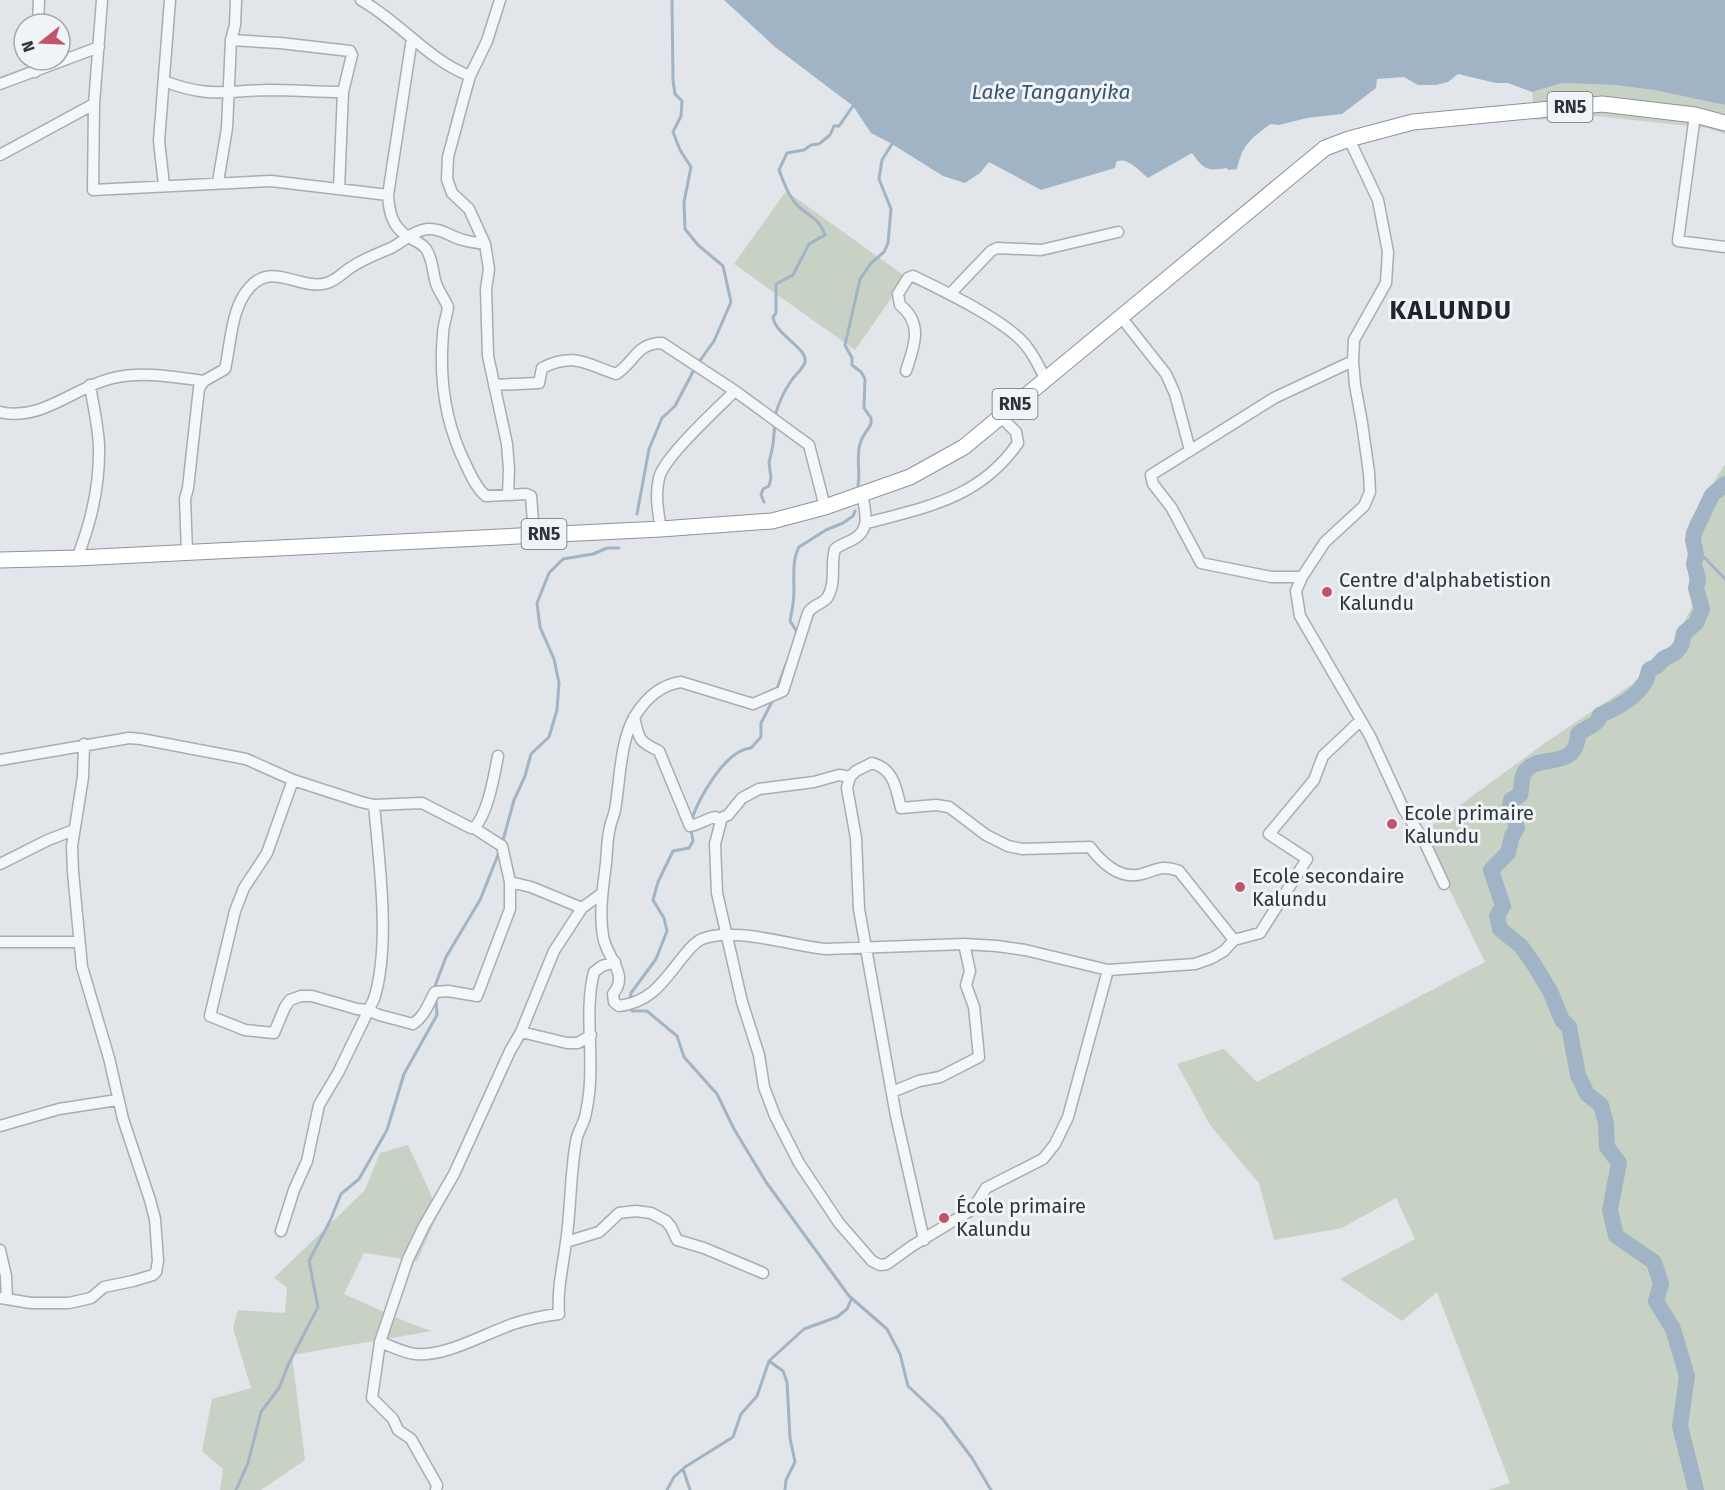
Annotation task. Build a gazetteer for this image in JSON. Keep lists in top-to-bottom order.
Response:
{
  "streets": {
    "highway": ["RN5"]
  },
  "districts": ["KALUNDU"],
  "water": ["Lake Tanganyika"],
  "places": [
    "Centre d'alphabetistion Kalundu",
    "Ecole primaire Kalundu",
    "Ecole secondaire Kalundu",
    "École primaire Kalundu"
  ],
  "north": "left"
}
